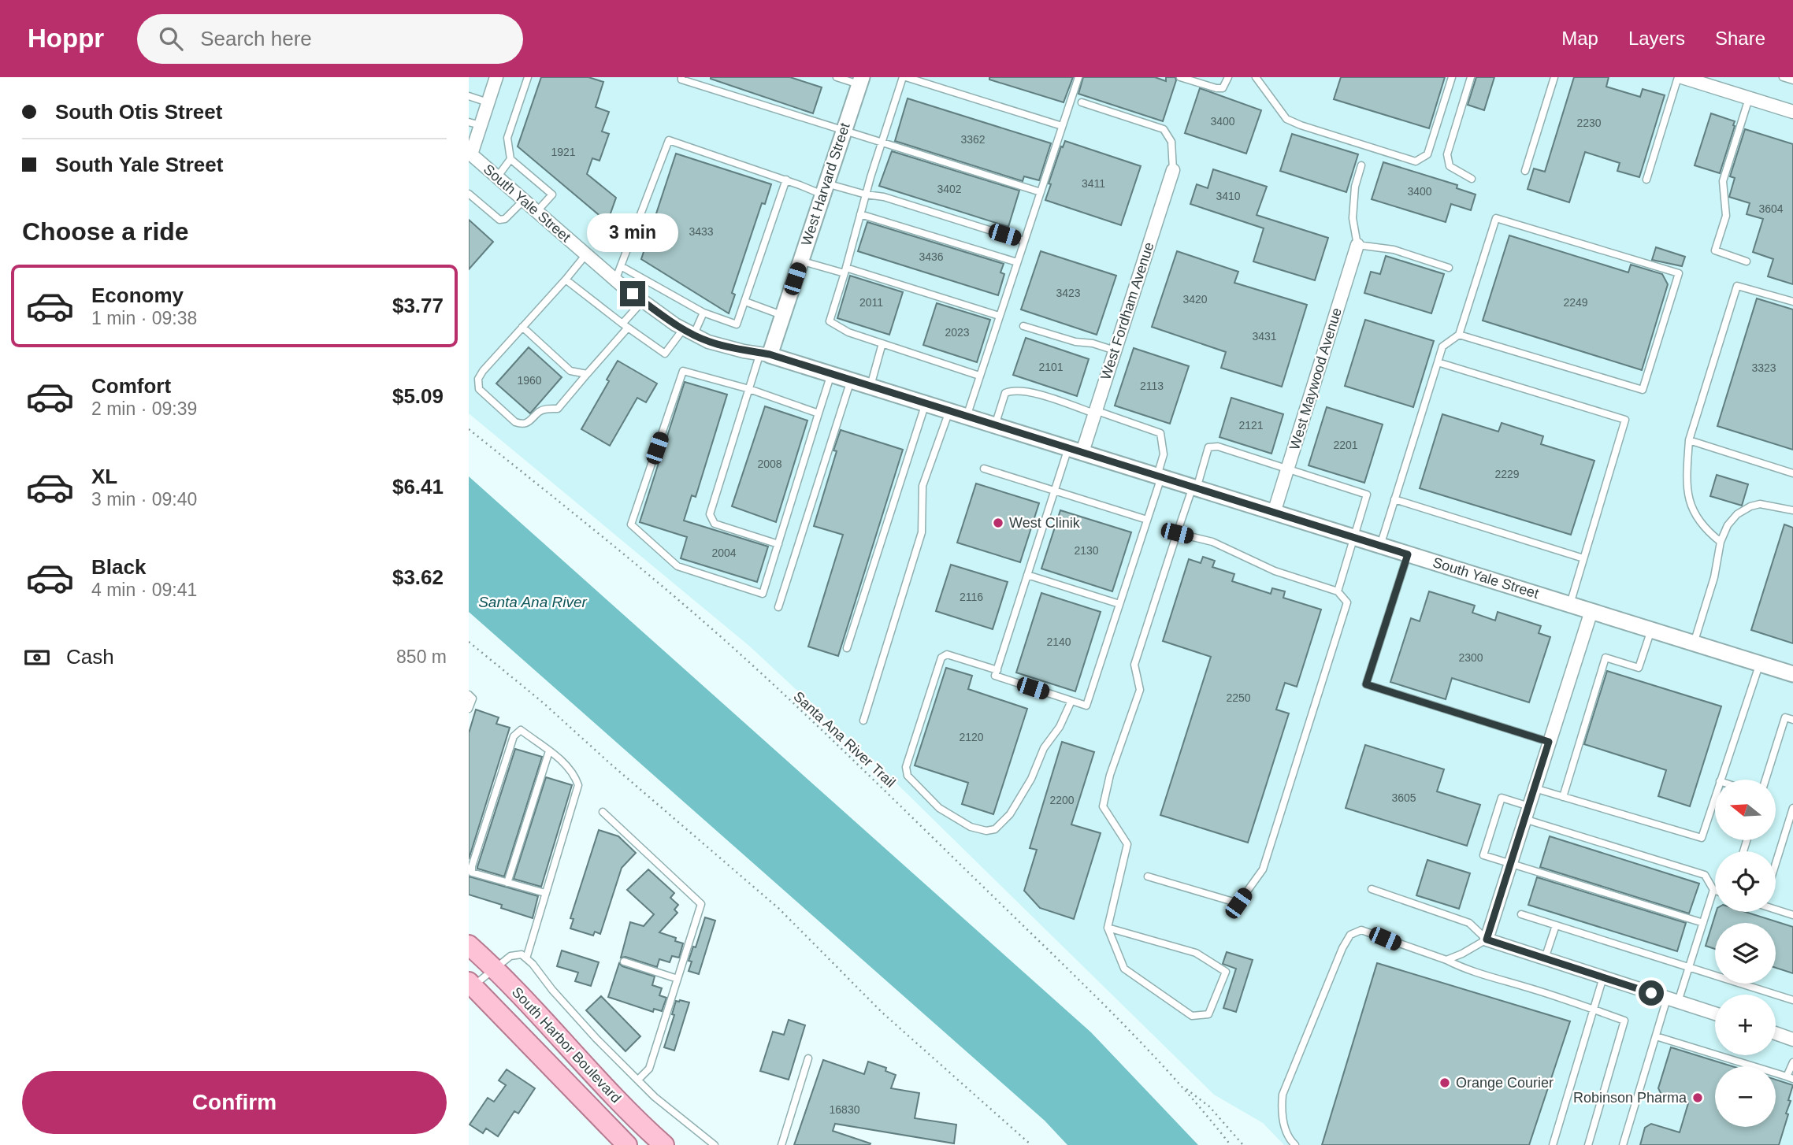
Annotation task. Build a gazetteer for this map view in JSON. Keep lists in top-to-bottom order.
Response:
{
  "streets": {
    "main road": ["South Harbor Boulevard"],
    "street": [
      "West Harvard Street",
      "South Yale Street",
      "West Fordham Avenue",
      "West Maywood Avenue"
    ],
    "path": ["Santa Ana River Trail"]
  },
  "crossings": [
    ["West Harvard Street", "South Yale Street"],
    ["South Yale Street", "West Fordham Avenue"],
    ["South Yale Street", "West Maywood Avenue"]
  ],
  "water": ["Santa Ana River"],
  "places": ["West Clinik", "Orange Courier", "Robinson Pharma"],
  "house_numbers": [
    "3400",
    "2230",
    "3362",
    "1921",
    "3411",
    "3402",
    "3400",
    "3410",
    "3604",
    "3433",
    "3436",
    "3423",
    "3420",
    "2011",
    "2249",
    "2023",
    "3431",
    "2101",
    "3323",
    "1960",
    "2113",
    "2121",
    "2201",
    "2008",
    "2229",
    "2130",
    "2004",
    "2116",
    "2140",
    "2300",
    "2250",
    "2120",
    "3605",
    "2200",
    "16830"
  ],
  "north": "left",
  "page": {
    "header": "Hoppr",
    "search": "Search here",
    "nav": ["Map", "Layers", "Share"],
    "banner": ["South Otis Street", "South Yale Street"],
    "heading": "Choose a ride",
    "bubble": "3 min",
    "list": [
      {
        "name": "Economy",
        "note": "1 min · 09:38",
        "value": "$3.77"
      },
      {
        "name": "Comfort",
        "note": "2 min · 09:39",
        "value": "$5.09"
      },
      {
        "name": "XL",
        "note": "3 min · 09:40",
        "value": "$6.41"
      },
      {
        "name": "Black",
        "note": "4 min · 09:41",
        "value": "$3.62"
      }
    ],
    "pay": ["Cash", "850 m"],
    "map_buttons": ["+", "−"],
    "buttons": "Confirm"
  }
}
